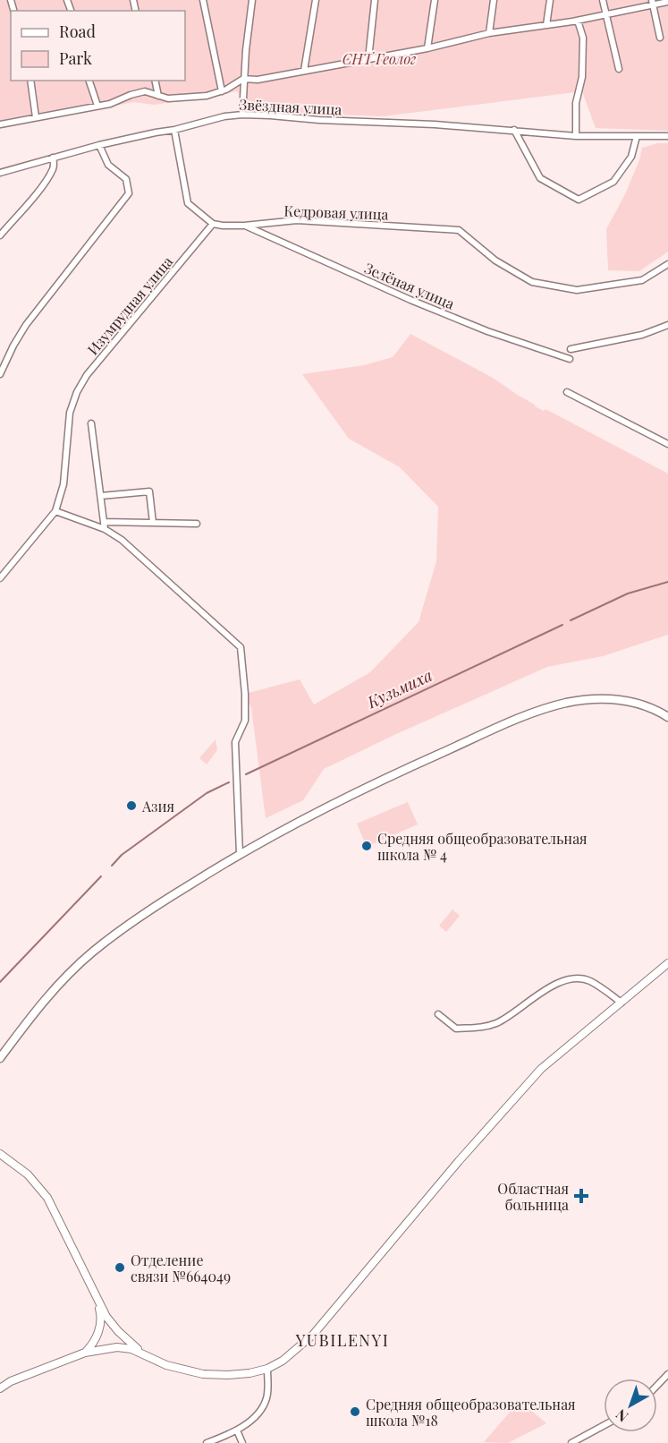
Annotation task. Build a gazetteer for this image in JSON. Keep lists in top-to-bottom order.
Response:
{
  "streets": {
    "street": [
      "Звёздная улица",
      "Кедровая улица",
      "Зелёная улица",
      "Изумрудная улица"
    ]
  },
  "crossings": [
    ["Кедровая улица", "Зелёная улица"],
    ["Кедровая улица", "Изумрудная улица"]
  ],
  "districts": ["YUBILENYI"],
  "water": ["Кузьмиха"],
  "parks": ["СНТ Геолог"],
  "places": {
    "other": [
      "Азия",
      "Средняя общеобразовательная школа № 4",
      "Отделение связи №664049",
      "Средняя общеобразовательная школа №18"
    ],
    "health": ["Областная больница"]
  },
  "legend": ["Road", "Park"],
  "north": "bottom left"
}
